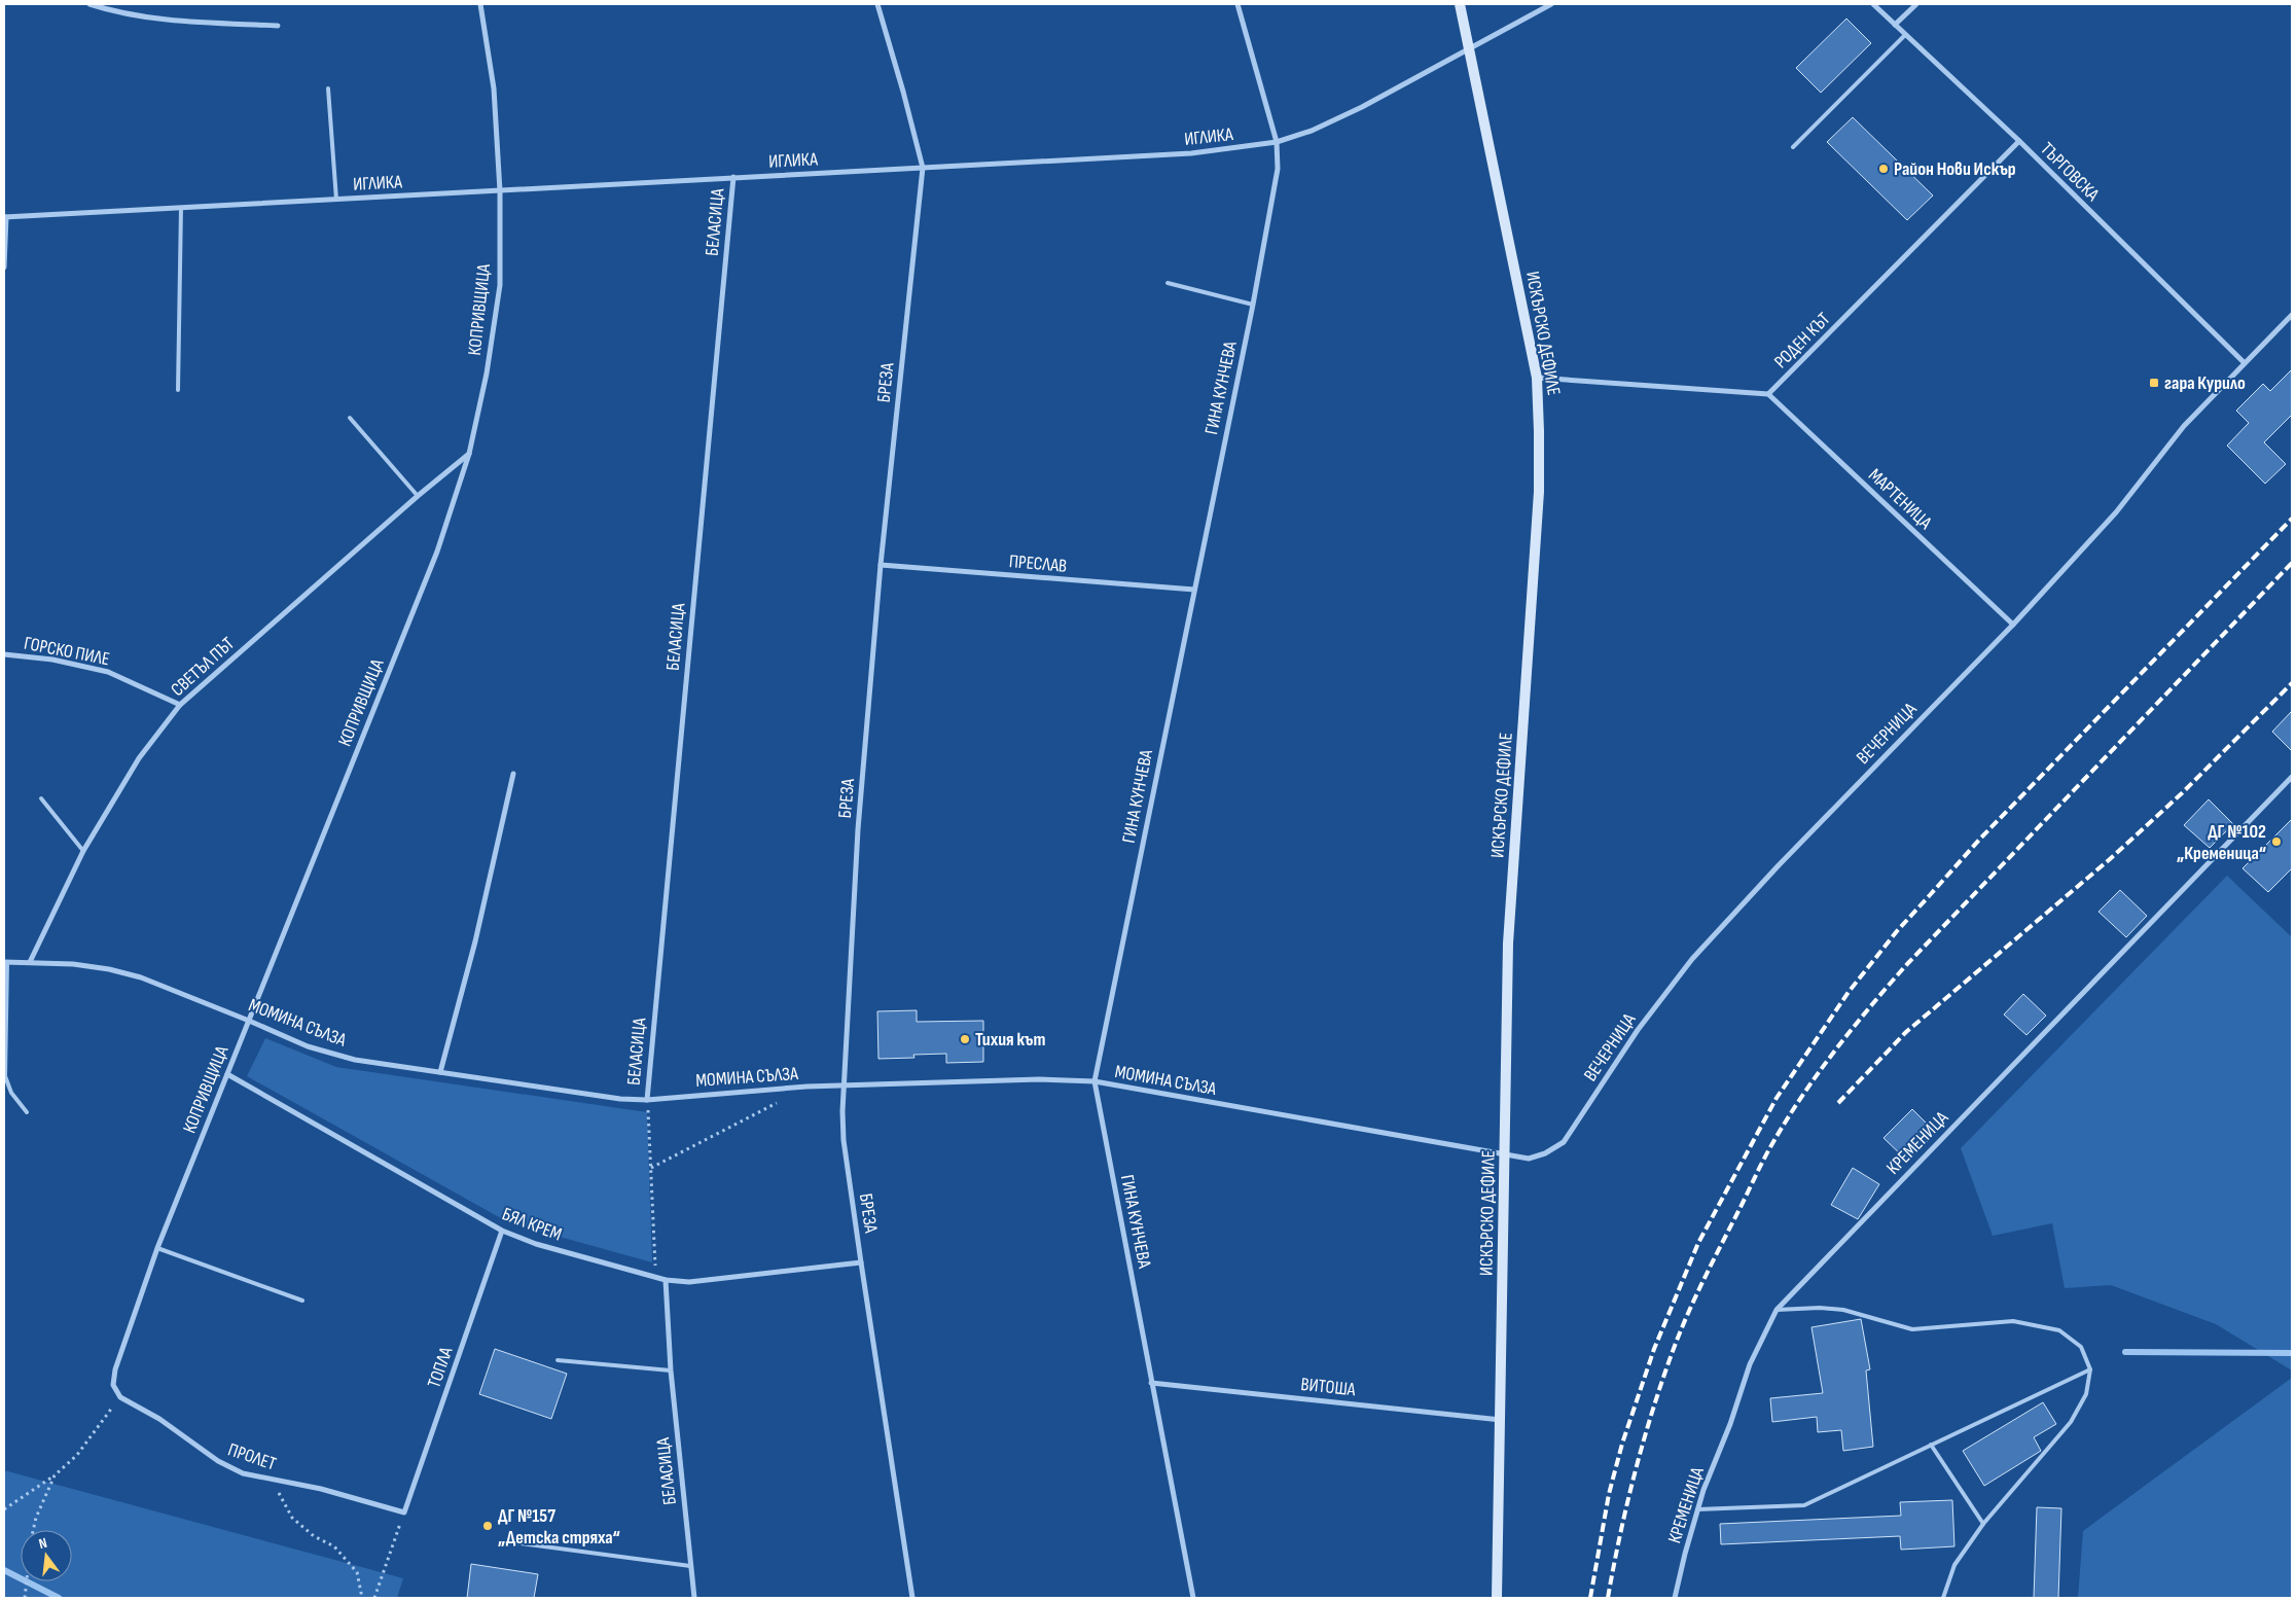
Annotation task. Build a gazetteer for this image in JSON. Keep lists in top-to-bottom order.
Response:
{
  "streets": {
    "main road": ["ИСКЪРСКО ДЕФИЛЕ"],
    "street": [
      "ИГЛИКА",
      "ТЪРГОВСКА",
      "БЕЛАСИЦА",
      "КОПРИВЩИЦА",
      "РОДЕН КЪТ",
      "БРЕЗА",
      "ГИНА КУНЧЕВА",
      "МАРТЕНИЦА",
      "ПРЕСЛАВ",
      "ГОРСКО ПИЛЕ",
      "СВЕТЪЛ ПЪТ",
      "ВЕЧЕРНИЦА",
      "МОМИНА СЪЛЗА",
      "КРЕМЕНИЦА",
      "БЯЛ КРЕМ",
      "ТОПЛА",
      "ВИТОША",
      "ПРОЛЕТ"
    ]
  },
  "crossings": [
    ["ИГЛИКА", "БЕЛАСИЦА"],
    ["ИГЛИКА", "КОПРИВЩИЦА"],
    ["ИГЛИКА", "ИСКЪРСКО ДЕФИЛЕ"],
    ["ИГЛИКА", "БРЕЗА"],
    ["ИГЛИКА", "ГИНА КУНЧЕВА"],
    ["ТЪРГОВСКА", "РОДЕН КЪТ"],
    ["ТЪРГОВСКА", "ВЕЧЕРНИЦА"],
    ["БЕЛАСИЦА", "МОМИНА СЪЛЗА"],
    ["БЕЛАСИЦА", "БЯЛ КРЕМ"],
    ["КОПРИВЩИЦА", "СВЕТЪЛ ПЪТ"],
    ["КОПРИВЩИЦА", "МОМИНА СЪЛЗА"],
    ["КОПРИВЩИЦА", "БЯЛ КРЕМ"],
    ["КОПРИВЩИЦА", "ПРОЛЕТ"],
    ["ИСКЪРСКО ДЕФИЛЕ", "ВЕЧЕРНИЦА"],
    ["ИСКЪРСКО ДЕФИЛЕ", "МОМИНА СЪЛЗА"],
    ["ИСКЪРСКО ДЕФИЛЕ", "ВИТОША"],
    ["РОДЕН КЪТ", "МАРТЕНИЦА"],
    ["БРЕЗА", "ПРЕСЛАВ"],
    ["БРЕЗА", "МОМИНА СЪЛЗА"],
    ["БРЕЗА", "БЯЛ КРЕМ"],
    ["ГИНА КУНЧЕВА", "ПРЕСЛАВ"],
    ["ГИНА КУНЧЕВА", "МОМИНА СЪЛЗА"],
    ["ГИНА КУНЧЕВА", "ВИТОША"],
    ["МАРТЕНИЦА", "ВЕЧЕРНИЦА"],
    ["ГОРСКО ПИЛЕ", "СВЕТЪЛ ПЪТ"],
    ["СВЕТЪЛ ПЪТ", "МОМИНА СЪЛЗА"],
    ["ВЕЧЕРНИЦА", "МОМИНА СЪЛЗА"],
    ["БЯЛ КРЕМ", "ТОПЛА"],
    ["ТОПЛА", "ПРОЛЕТ"]
  ],
  "places": {
    "other": [
      "Район Нови Искър",
      "ДГ №102 „Кременица“",
      "Тихия кът",
      "ДГ №157 „Детска стряха“"
    ],
    "transit": ["гара Курило"]
  },
  "north": "top"
}
